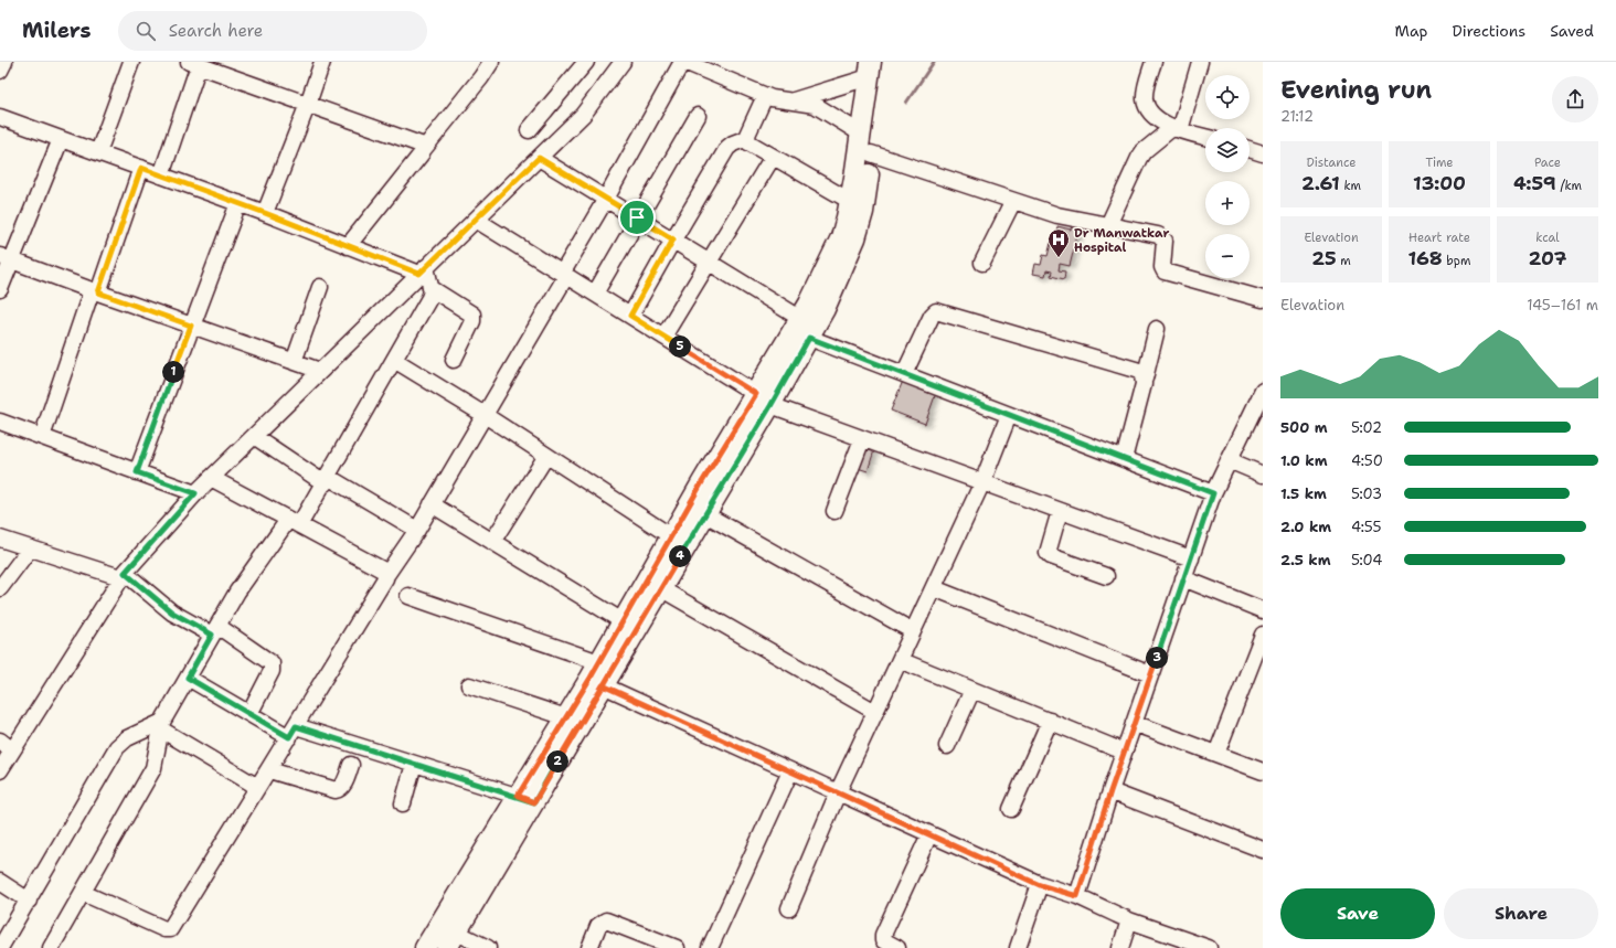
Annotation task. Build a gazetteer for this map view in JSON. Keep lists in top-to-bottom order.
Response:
{
  "places": {
    "hospital": ["Dr Manwatkar Hospital"]
  },
  "page": {
    "header": "Milers",
    "search": "Search here",
    "nav": ["Map", "Directions", "Saved"],
    "heading": ["Evening run", "21:12"],
    "map_buttons": ["+", "−"],
    "stats": [
      ["Distance", "2.61 km"],
      ["Time", "13:00"],
      ["Pace", "4:59 /km"],
      ["Elevation", "25 m"],
      ["Heart rate", "168 bpm"],
      ["kcal", "207"]
    ],
    "chart": ["Elevation", "145–161 m"],
    "pins": [
      "5",
      "1",
      "4",
      "3",
      "2"
    ],
    "list": [
      {
        "name": "500 m",
        "note": "5:02"
      },
      {
        "name": "1.0 km",
        "note": "4:50"
      },
      {
        "name": "1.5 km",
        "note": "5:03"
      },
      {
        "name": "2.0 km",
        "note": "4:55"
      },
      {
        "name": "2.5 km",
        "note": "5:04"
      }
    ],
    "buttons": ["Save", "Share"]
  }
}
